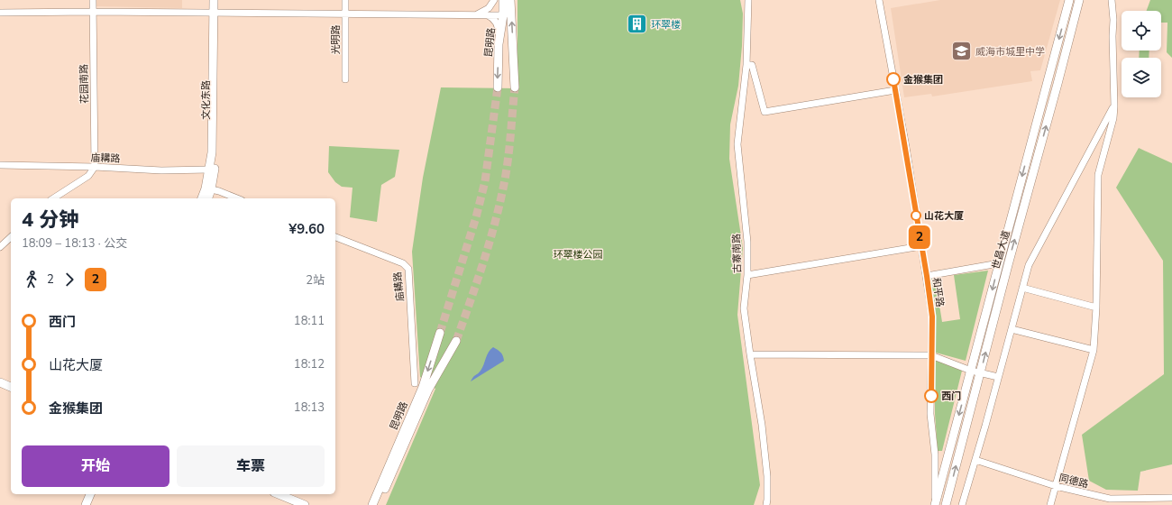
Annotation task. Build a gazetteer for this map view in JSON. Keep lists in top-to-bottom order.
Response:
{
  "streets": {
    "main road": ["昆明路", "文化东路", "世昌大道"],
    "street": [
      "光明路",
      "花园南路",
      "庙耩路",
      "古寨南路",
      "和平路",
      "同德路"
    ]
  },
  "crossings": [
    ["花园南路", "庙耩路"],
    ["世昌大道", "和平路"]
  ],
  "parks": ["环翠楼公园"],
  "places": {
    "building": ["环翠楼"],
    "school or university": ["威海市城里中学"],
    "other": ["金猴集团", "山花大厦", "西门"]
  },
  "lines": ["bus line 2"],
  "page": {
    "on_map": "2",
    "heading": ["4 分钟", "18:09 – 18:13 · 公交", "¥9.60"],
    "legs": ["2", "2", "2站"],
    "list": [
      {
        "name": "西门",
        "value": "18:11"
      },
      {
        "name": "山花大厦",
        "value": "18:12"
      },
      {
        "name": "金猴集团",
        "value": "18:13"
      }
    ],
    "buttons": ["开始", "车票"]
  }
}
